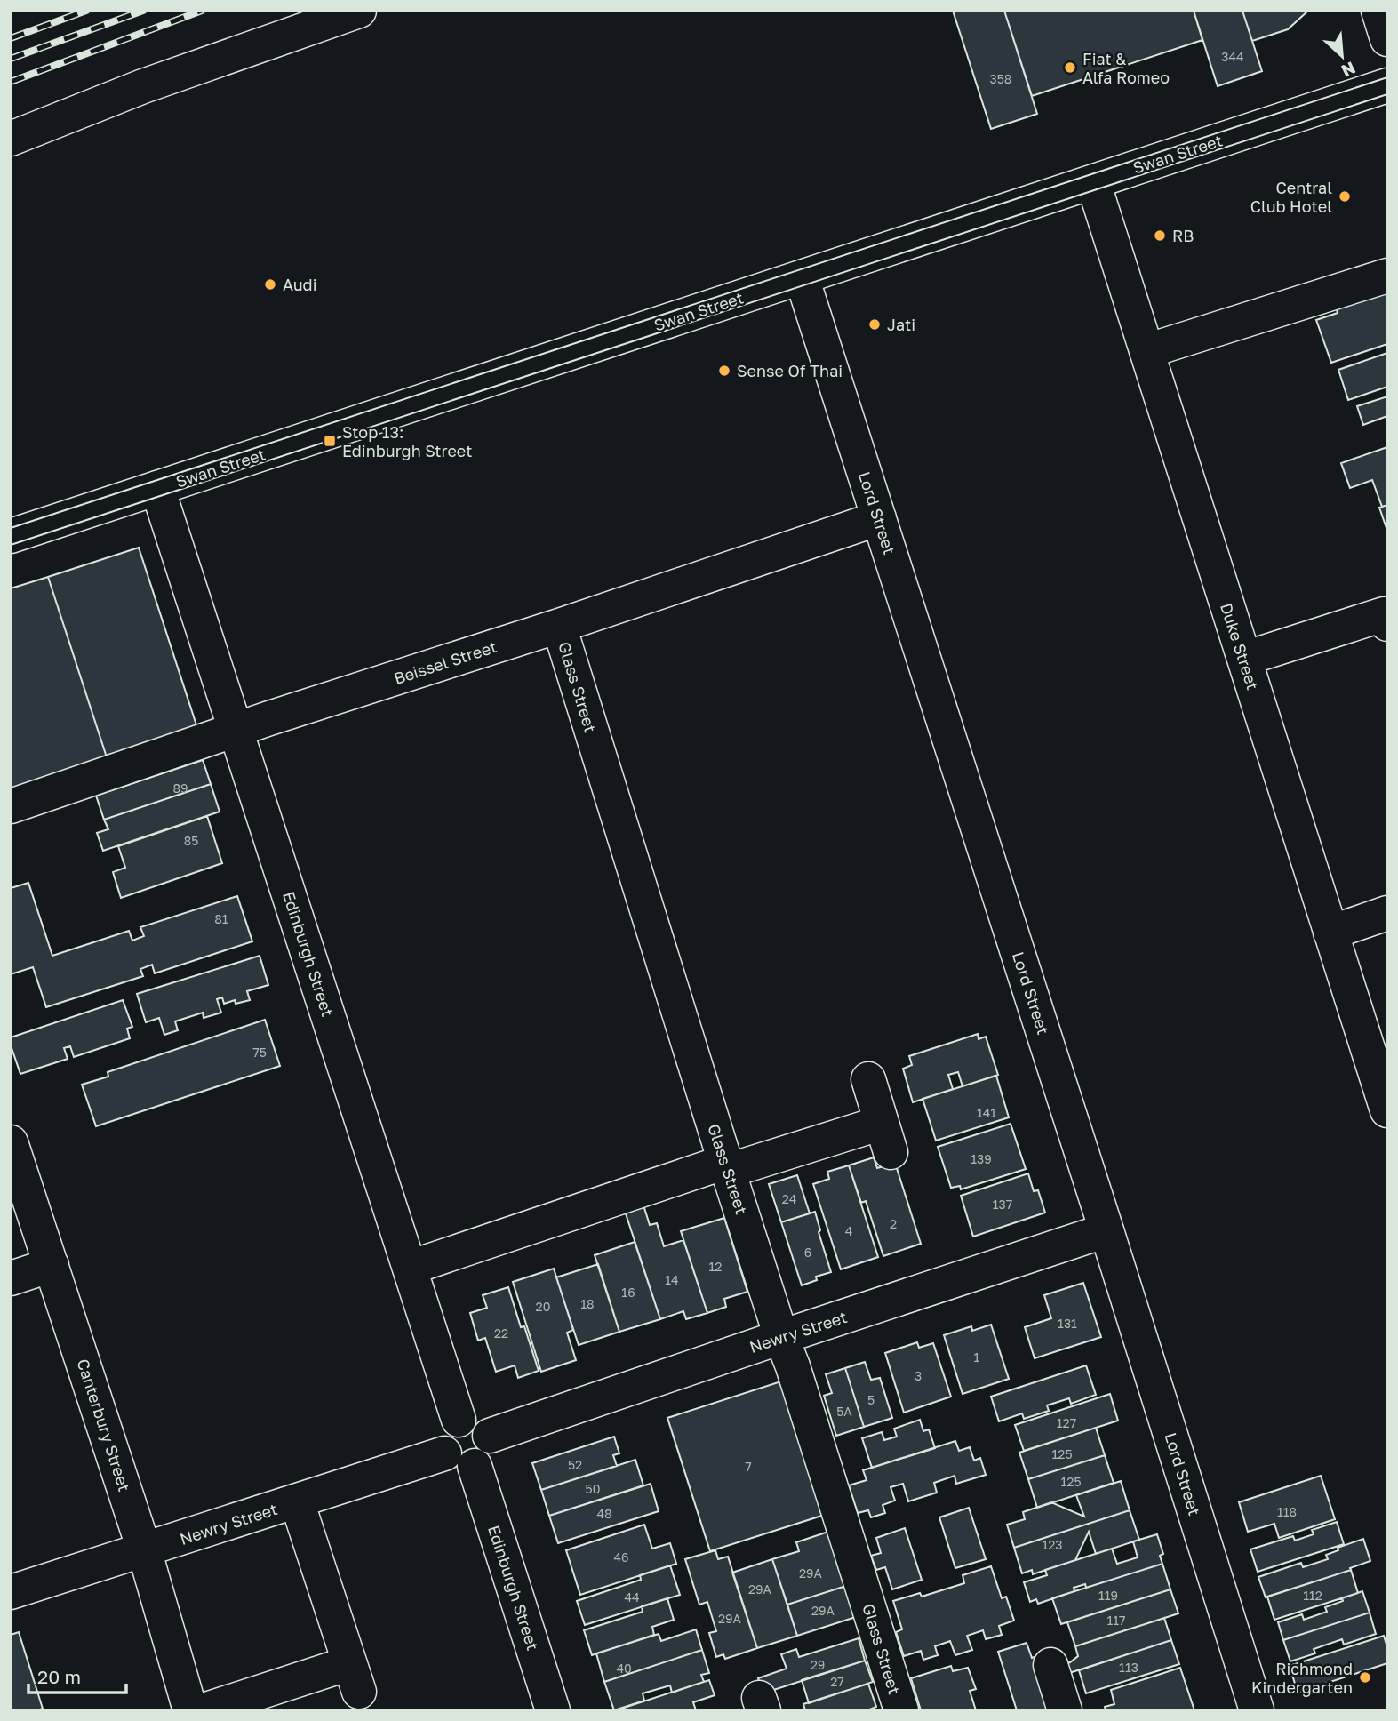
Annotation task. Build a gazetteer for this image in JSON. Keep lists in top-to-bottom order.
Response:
{
  "streets": {
    "street": [
      "Swan Street",
      "Lord Street",
      "Duke Street",
      "Beissel Street",
      "Glass Street",
      "Edinburgh Street",
      "Newry Street",
      "Canterbury Street"
    ]
  },
  "crossings": [
    ["Swan Street", "Lord Street"],
    ["Swan Street", "Duke Street"],
    ["Swan Street", "Edinburgh Street"],
    ["Lord Street", "Beissel Street"],
    ["Lord Street", "Newry Street"],
    ["Beissel Street", "Glass Street"],
    ["Beissel Street", "Edinburgh Street"],
    ["Glass Street", "Newry Street"],
    ["Edinburgh Street", "Newry Street"],
    ["Newry Street", "Canterbury Street"]
  ],
  "places": {
    "other": [
      "Fiat & Alfa Romeo",
      "Central Club Hotel",
      "RB",
      "Audi",
      "Jati",
      "Sense Of Thai",
      "Richmond Kindergarten"
    ],
    "transit": ["Stop 13: Edinburgh Street"]
  },
  "house_numbers": [
    "344",
    "358",
    "89",
    "85",
    "81",
    "75",
    "141",
    "139",
    "24",
    "137",
    "2",
    "4",
    "6",
    "12",
    "14",
    "16",
    "18",
    "20",
    "131",
    "22",
    "1",
    "3",
    "5",
    "5A",
    "127",
    "125",
    "52",
    "7",
    "125",
    "50",
    "118",
    "48",
    "123",
    "46",
    "29A",
    "29A",
    "119",
    "112",
    "44",
    "29A",
    "29A",
    "117",
    "29",
    "113",
    "40",
    "27"
  ],
  "scale_bar": "20 m",
  "north": "bottom right"
}
